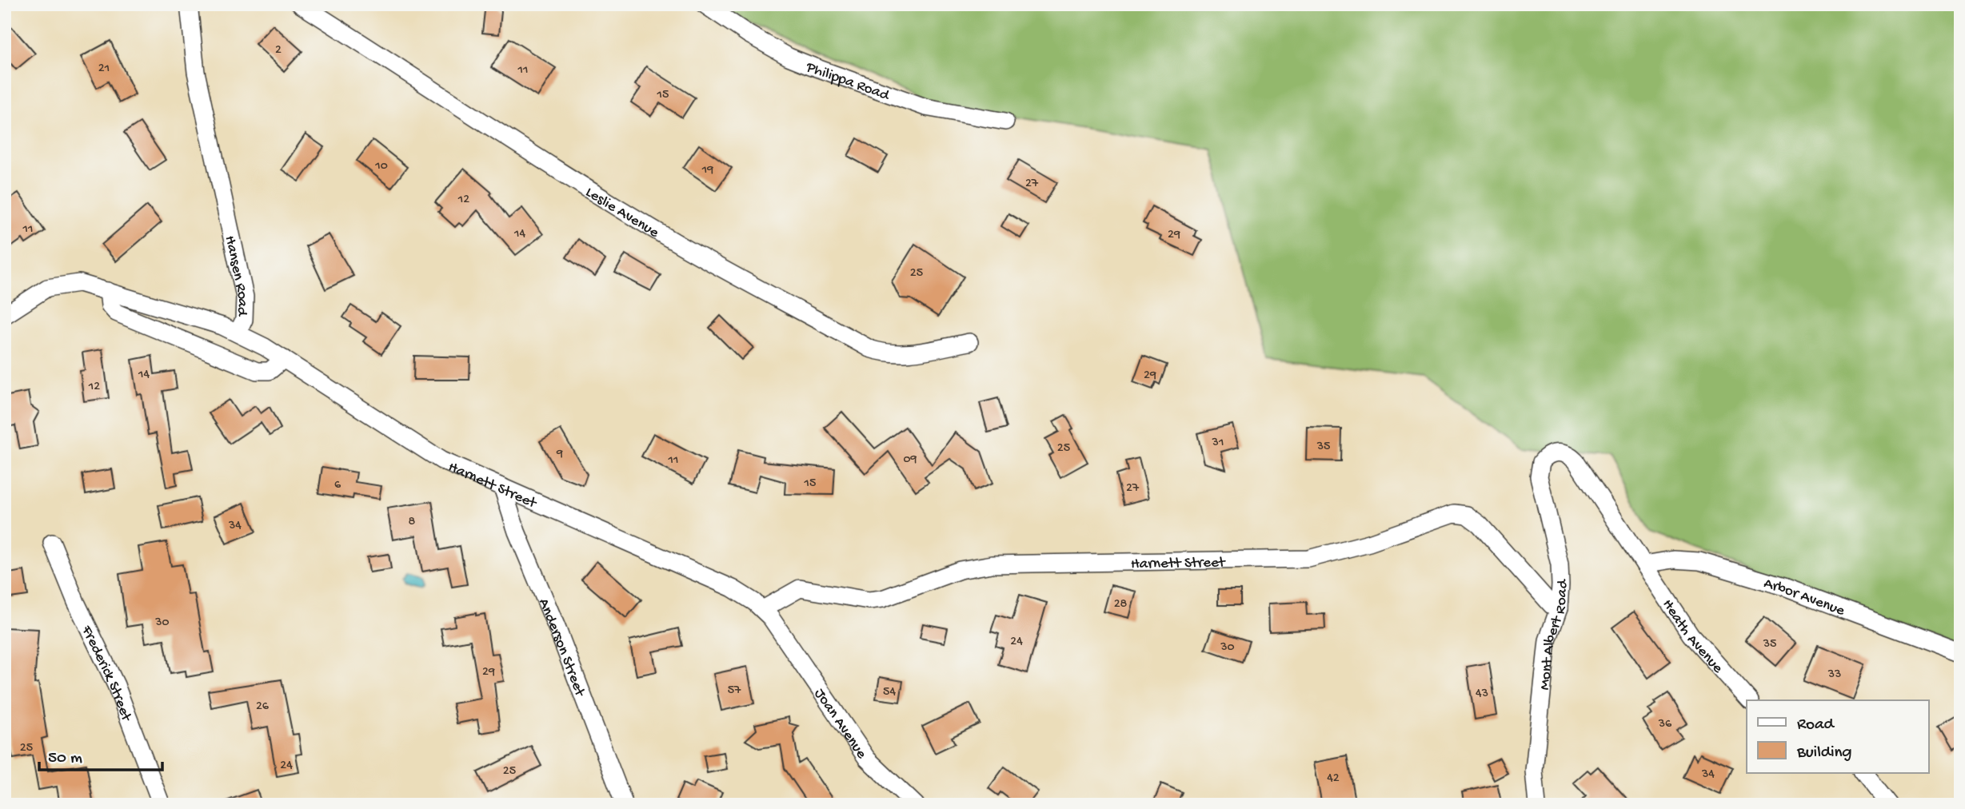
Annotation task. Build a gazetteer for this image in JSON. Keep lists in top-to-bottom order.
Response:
{
  "streets": {
    "street": [
      "Philippa Road",
      "Leslie Avenue",
      "Hansen Road",
      "Harnett Street",
      "Arbor Avenue",
      "Mont Albert Road",
      "Heath Avenue",
      "Anderson Street",
      "Frederick Street",
      "Joan Avenue"
    ]
  },
  "crossings": [
    ["Hansen Road", "Harnett Street"],
    ["Harnett Street", "Mont Albert Road"],
    ["Harnett Street", "Anderson Street"],
    ["Harnett Street", "Joan Avenue"],
    ["Arbor Avenue", "Mont Albert Road"],
    ["Arbor Avenue", "Heath Avenue"],
    ["Mont Albert Road", "Heath Avenue"]
  ],
  "house_numbers": [
    "2",
    "21",
    "11",
    "15",
    "10",
    "19",
    "27",
    "12",
    "11",
    "14",
    "29",
    "25",
    "14",
    "29",
    "12",
    "31",
    "35",
    "25",
    "9",
    "09",
    "11",
    "15",
    "6",
    "27",
    "8",
    "34",
    "28",
    "30",
    "24",
    "35",
    "30",
    "29",
    "33",
    "57",
    "54",
    "43",
    "26",
    "36",
    "25",
    "24",
    "25",
    "34",
    "42"
  ],
  "legend": ["Road", "Building"],
  "scale_bar": "50 m"
}
